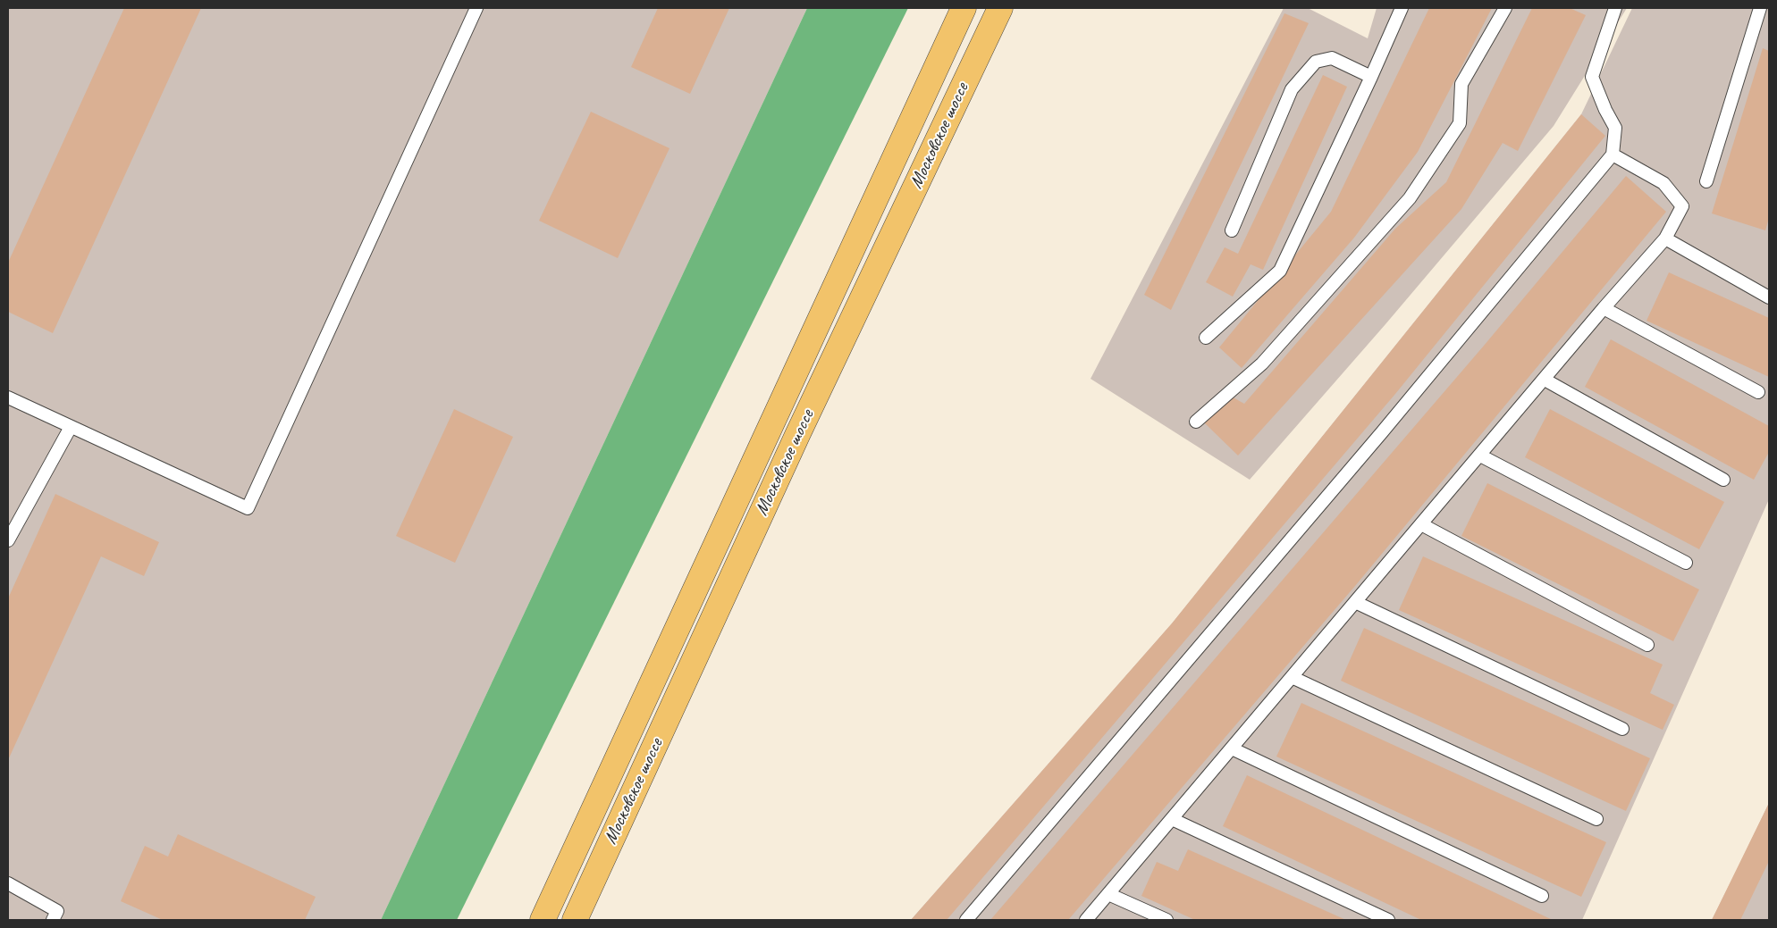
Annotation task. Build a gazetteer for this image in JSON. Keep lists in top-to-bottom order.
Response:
{
  "streets": {
    "main road": ["Московское шоссе"]
  }
}
